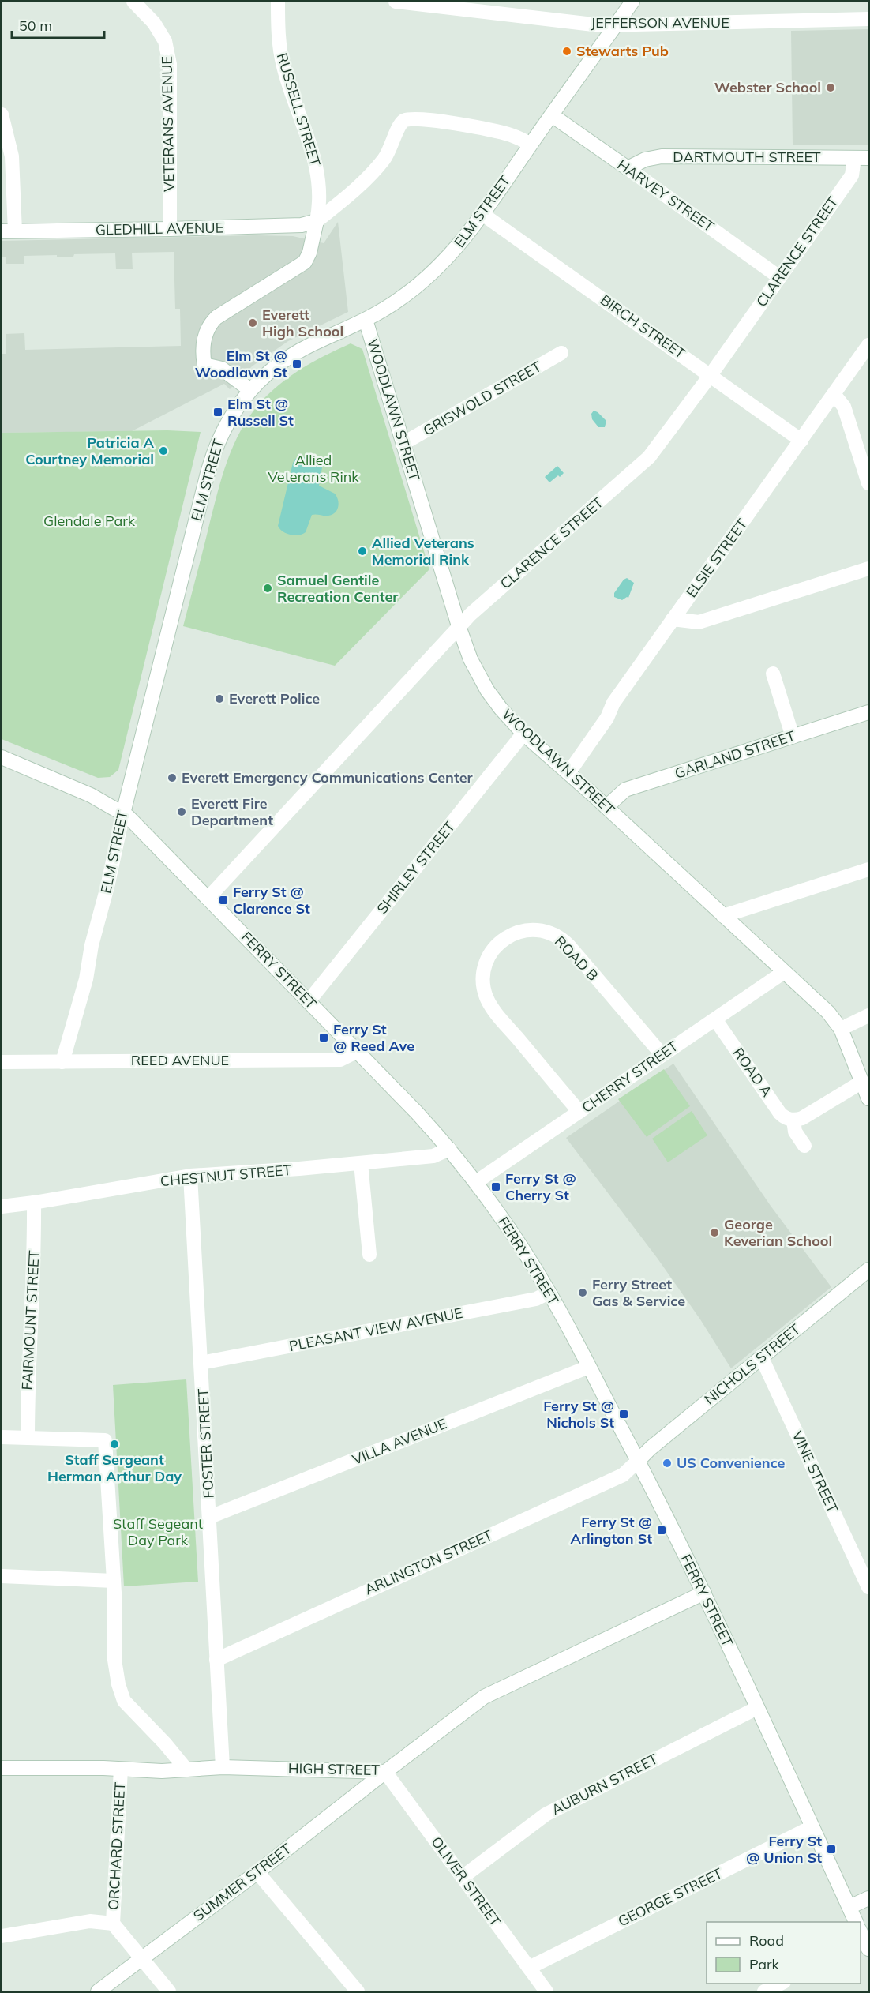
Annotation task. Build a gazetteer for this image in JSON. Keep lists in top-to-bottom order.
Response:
{
  "streets": {
    "street": [
      "JEFFERSON AVENUE",
      "RUSSELL STREET",
      "VETERANS AVENUE",
      "DARTMOUTH STREET",
      "HARVEY STREET",
      "ELM STREET",
      "GLEDHILL AVENUE",
      "CLARENCE STREET",
      "BIRCH STREET",
      "GRISWOLD STREET",
      "WOODLAWN STREET",
      "ELSIE STREET",
      "GARLAND STREET",
      "SHIRLEY STREET",
      "ROAD B",
      "FERRY STREET",
      "REED AVENUE",
      "ROAD A",
      "CHERRY STREET",
      "CHESTNUT STREET",
      "FAIRMOUNT STREET",
      "PLEASANT VIEW AVENUE",
      "NICHOLS STREET",
      "VILLA AVENUE",
      "FOSTER STREET",
      "VINE STREET",
      "ARLINGTON STREET",
      "HIGH STREET",
      "AUBURN STREET",
      "ORCHARD STREET",
      "OLIVER STREET",
      "SUMMER STREET",
      "GEORGE STREET"
    ]
  },
  "crossings": [
    ["JEFFERSON AVENUE", "ELM STREET"],
    ["RUSSELL STREET", "ELM STREET"],
    ["RUSSELL STREET", "GLEDHILL AVENUE"],
    ["VETERANS AVENUE", "GLEDHILL AVENUE"],
    ["DARTMOUTH STREET", "HARVEY STREET"],
    ["DARTMOUTH STREET", "CLARENCE STREET"],
    ["HARVEY STREET", "ELM STREET"],
    ["HARVEY STREET", "CLARENCE STREET"],
    ["ELM STREET", "BIRCH STREET"],
    ["ELM STREET", "WOODLAWN STREET"],
    ["ELM STREET", "FERRY STREET"],
    ["ELM STREET", "REED AVENUE"],
    ["CLARENCE STREET", "BIRCH STREET"],
    ["CLARENCE STREET", "WOODLAWN STREET"],
    ["CLARENCE STREET", "FERRY STREET"],
    ["BIRCH STREET", "ELSIE STREET"],
    ["GRISWOLD STREET", "WOODLAWN STREET"],
    ["WOODLAWN STREET", "ELSIE STREET"],
    ["WOODLAWN STREET", "GARLAND STREET"],
    ["WOODLAWN STREET", "SHIRLEY STREET"],
    ["WOODLAWN STREET", "CHERRY STREET"],
    ["SHIRLEY STREET", "FERRY STREET"],
    ["ROAD B", "CHERRY STREET"],
    ["FERRY STREET", "REED AVENUE"],
    ["FERRY STREET", "CHERRY STREET"],
    ["FERRY STREET", "CHESTNUT STREET"],
    ["FERRY STREET", "PLEASANT VIEW AVENUE"],
    ["FERRY STREET", "NICHOLS STREET"],
    ["FERRY STREET", "VILLA AVENUE"],
    ["FERRY STREET", "ARLINGTON STREET"],
    ["FERRY STREET", "HIGH STREET"],
    ["FERRY STREET", "AUBURN STREET"],
    ["FERRY STREET", "GEORGE STREET"],
    ["ROAD A", "CHERRY STREET"],
    ["CHESTNUT STREET", "FAIRMOUNT STREET"],
    ["CHESTNUT STREET", "FOSTER STREET"],
    ["PLEASANT VIEW AVENUE", "FOSTER STREET"],
    ["NICHOLS STREET", "VINE STREET"],
    ["NICHOLS STREET", "ARLINGTON STREET"],
    ["VILLA AVENUE", "FOSTER STREET"],
    ["FOSTER STREET", "ARLINGTON STREET"],
    ["FOSTER STREET", "HIGH STREET"],
    ["HIGH STREET", "ORCHARD STREET"],
    ["HIGH STREET", "OLIVER STREET"],
    ["HIGH STREET", "SUMMER STREET"],
    ["AUBURN STREET", "OLIVER STREET"],
    ["OLIVER STREET", "SUMMER STREET"],
    ["OLIVER STREET", "GEORGE STREET"]
  ],
  "parks": ["Allied Veterans Rink", "Glendale Park", "Staff Segeant Day Park"],
  "places": {
    "other": [
      "Stewarts Pub",
      "Webster School",
      "Everett High School",
      "Patricia A Courtney Memorial",
      "Allied Veterans Memorial Rink",
      "Samuel Gentile Recreation Center",
      "Everett Police",
      "Everett Emergency Communications Center",
      "Everett Fire Department",
      "George Keverian School",
      "Ferry Street Gas & Service",
      "Staff Sergeant Herman Arthur Day",
      "US Convenience"
    ],
    "transit": [
      "Elm St @ Woodlawn St",
      "Elm St @ Russell St",
      "Ferry St @ Clarence St",
      "Ferry St @ Reed Ave",
      "Ferry St @ Cherry St",
      "Ferry St @ Nichols St",
      "Ferry St @ Arlington St",
      "Ferry St @ Union St"
    ]
  },
  "legend": ["Road", "Park"],
  "scale_bar": "50 m"
}
